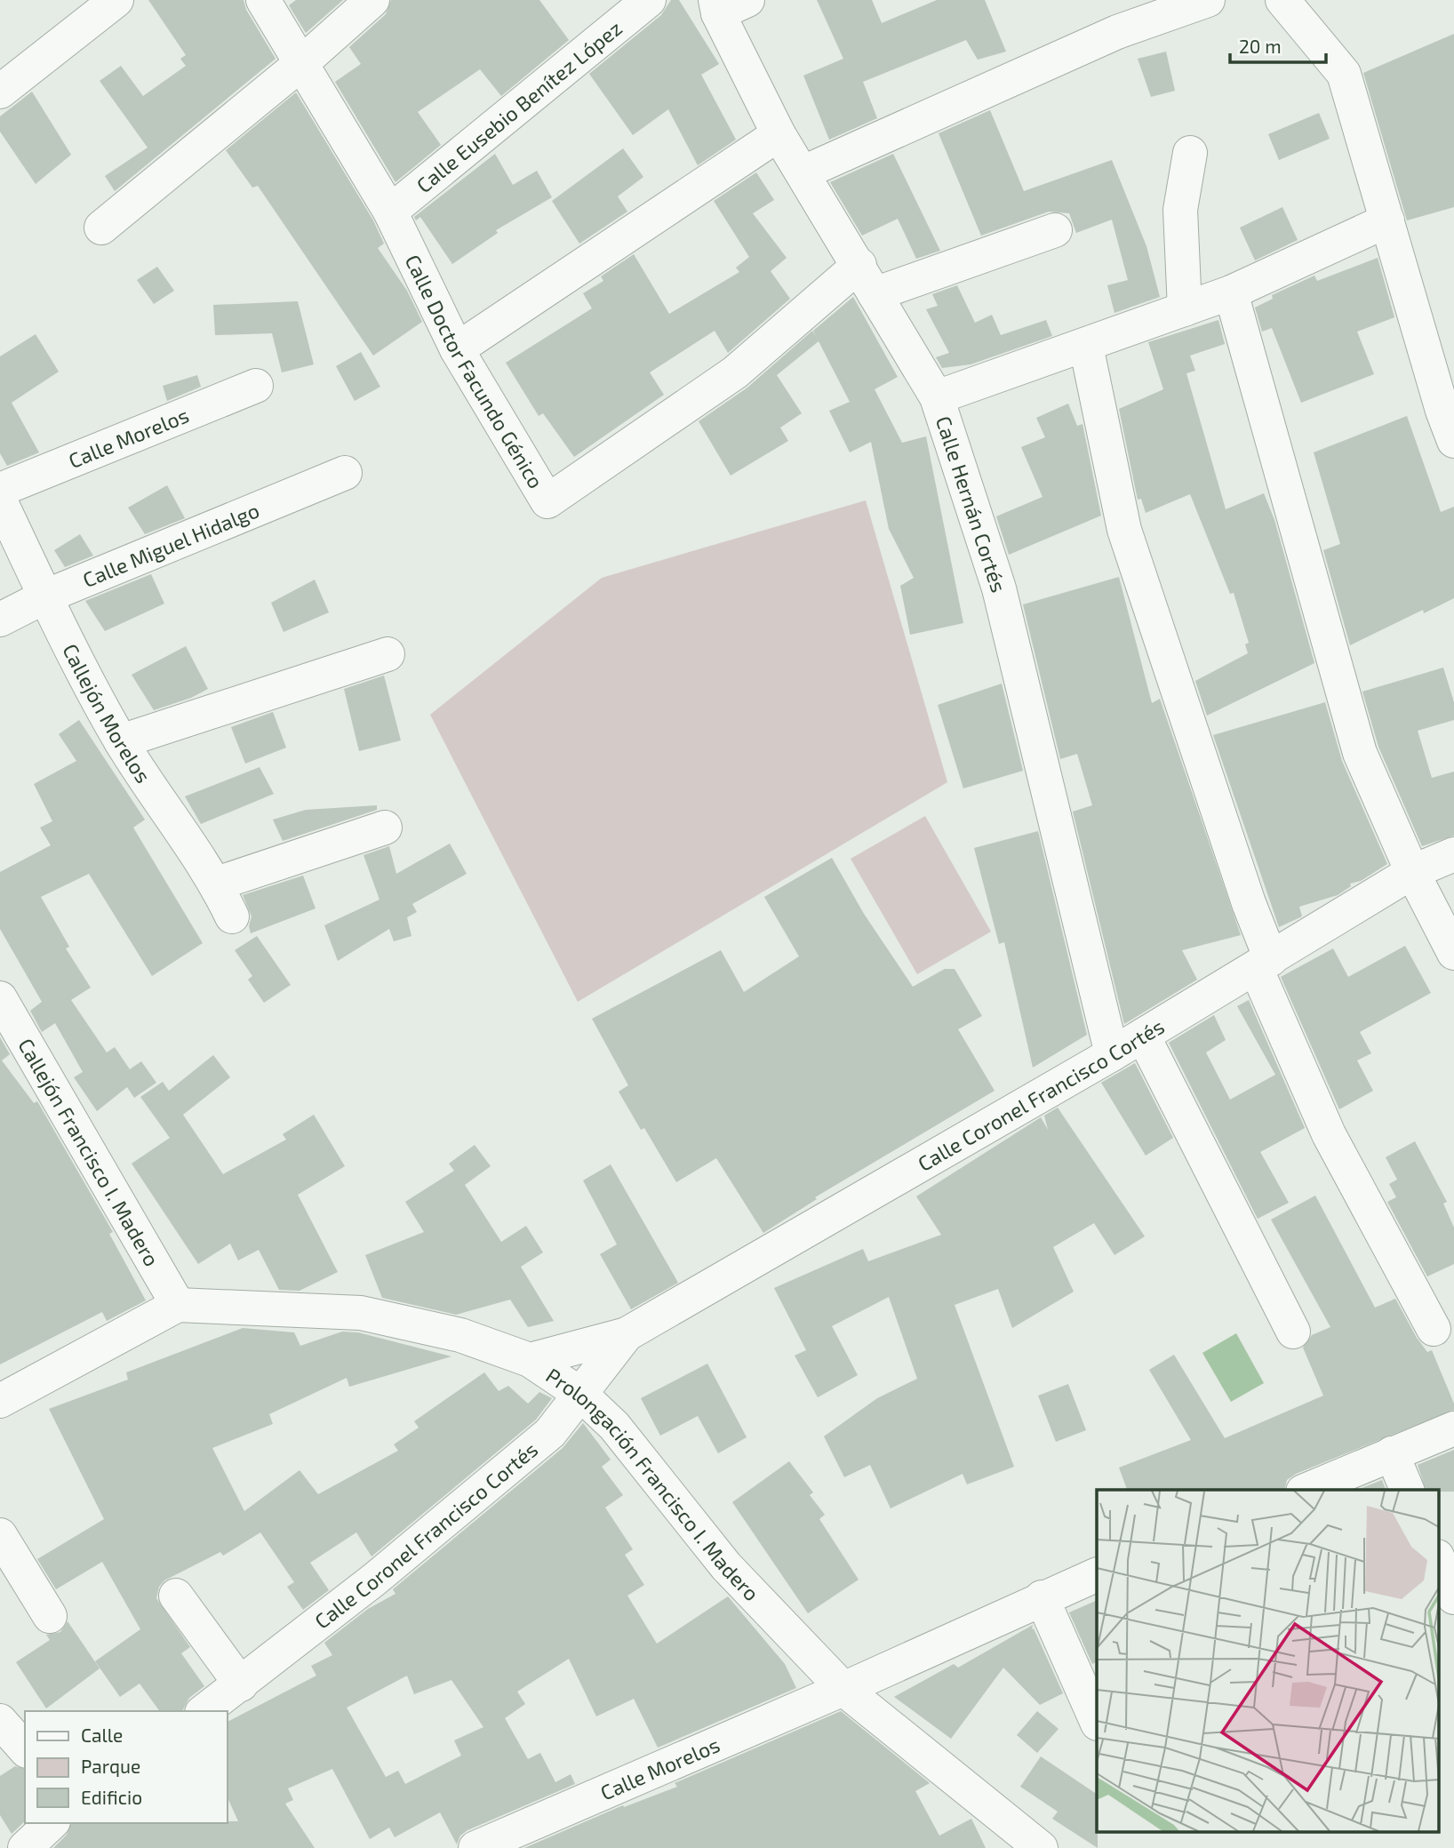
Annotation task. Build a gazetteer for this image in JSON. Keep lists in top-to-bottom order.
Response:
{
  "streets": {
    "street": [
      "Calle Eusebio Benítez López",
      "Calle Doctor Facundo Génico",
      "Calle Morelos",
      "Calle Hernán Cortés",
      "Calle Miguel Hidalgo",
      "Callejón Morelos",
      "Calle Coronel Francisco Cortés",
      "Callejón Francisco I. Madero",
      "Prolongación Francisco I. Madero"
    ]
  },
  "crossings": [
    ["Calle Eusebio Benítez López", "Calle Doctor Facundo Génico"],
    ["Calle Doctor Facundo Génico", "Calle Hernán Cortés"],
    ["Calle Morelos", "Prolongación Francisco I. Madero"],
    ["Calle Hernán Cortés", "Calle Coronel Francisco Cortés"],
    ["Calle Miguel Hidalgo", "Callejón Morelos"],
    ["Calle Coronel Francisco Cortés", "Prolongación Francisco I. Madero"],
    ["Callejón Francisco I. Madero", "Prolongación Francisco I. Madero"]
  ],
  "legend": ["Calle", "Parque", "Edificio"],
  "scale_bar": "20 m"
}
